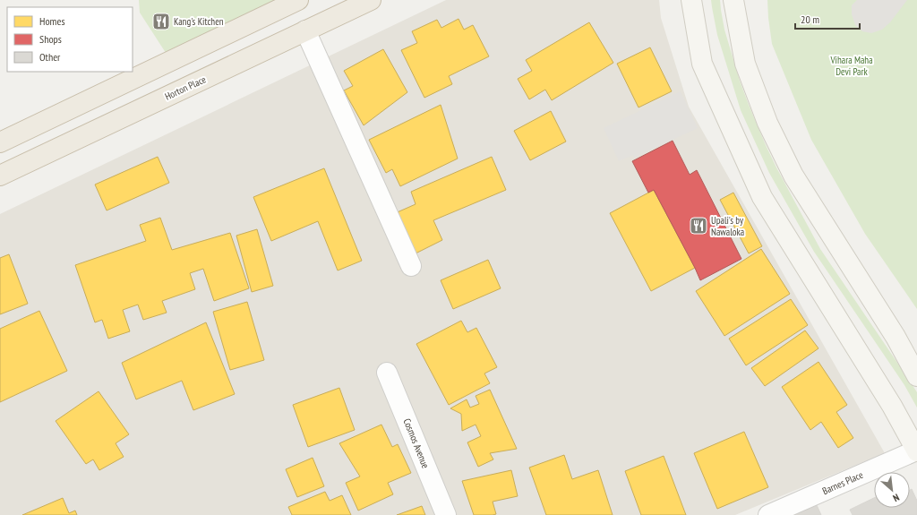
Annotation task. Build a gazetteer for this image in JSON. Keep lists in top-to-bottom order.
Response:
{
  "streets": {
    "highway": ["Horton Place"],
    "street": ["Cosmos Avenue", "Barnes Place"]
  },
  "parks": ["Vihara Maha Devi Park"],
  "places": {
    "restaurant": ["Kang's Kitchen", "Upali's by Nawaloka"]
  },
  "legend": ["Homes", "Shops", "Other"],
  "scale_bar": "20 m",
  "north": "bottom right"
}
